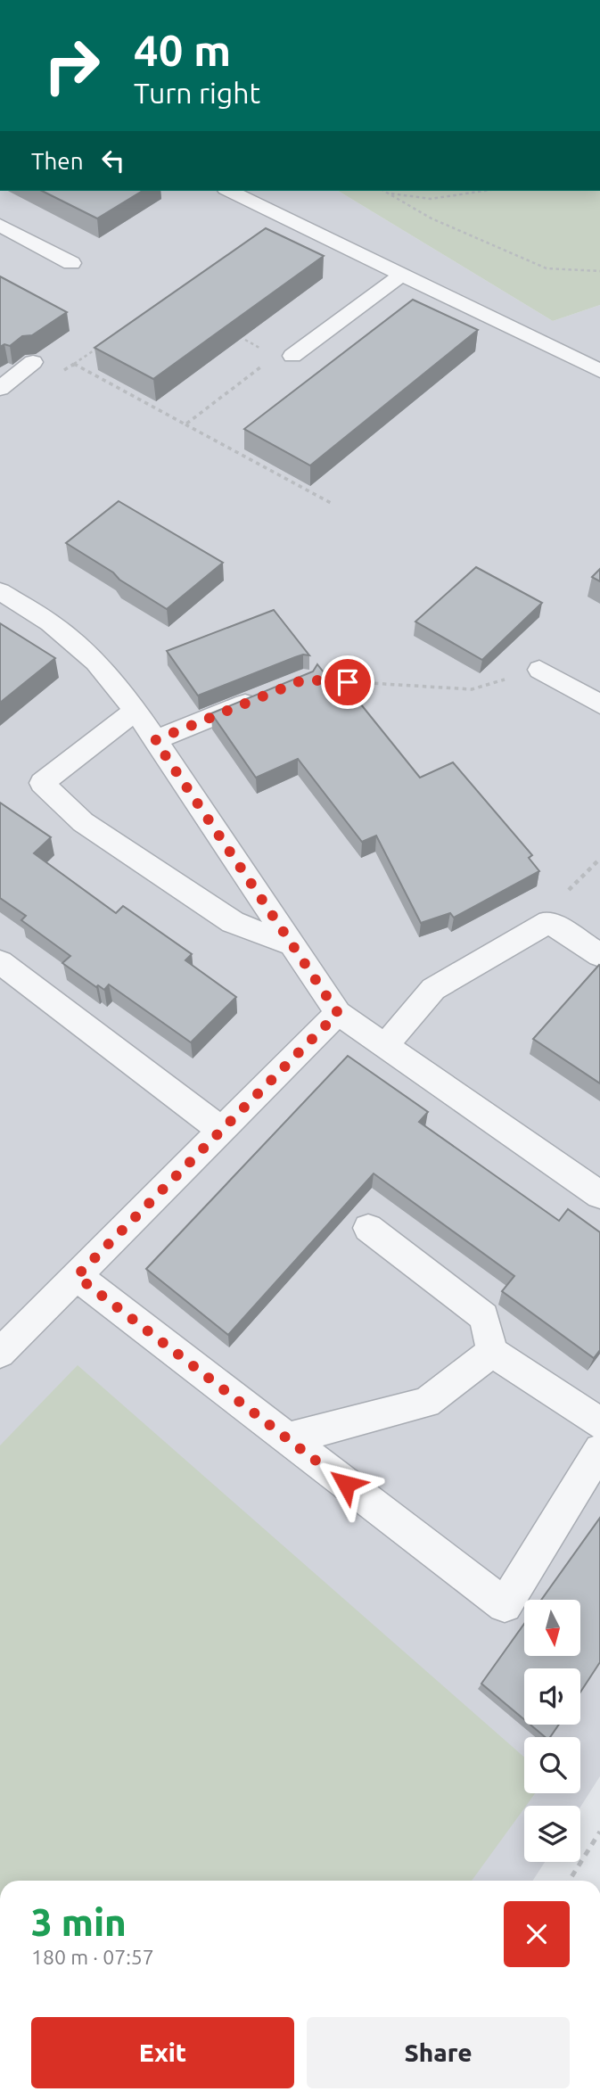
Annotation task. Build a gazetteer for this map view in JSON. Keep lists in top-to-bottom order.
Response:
{
  "north": "bottom",
  "page": {
    "turn": ["40 m", "Turn right"],
    "then": "Then",
    "heading": ["3 min", "180 m · 07:57"],
    "buttons": ["Exit", "Share"]
  }
}
